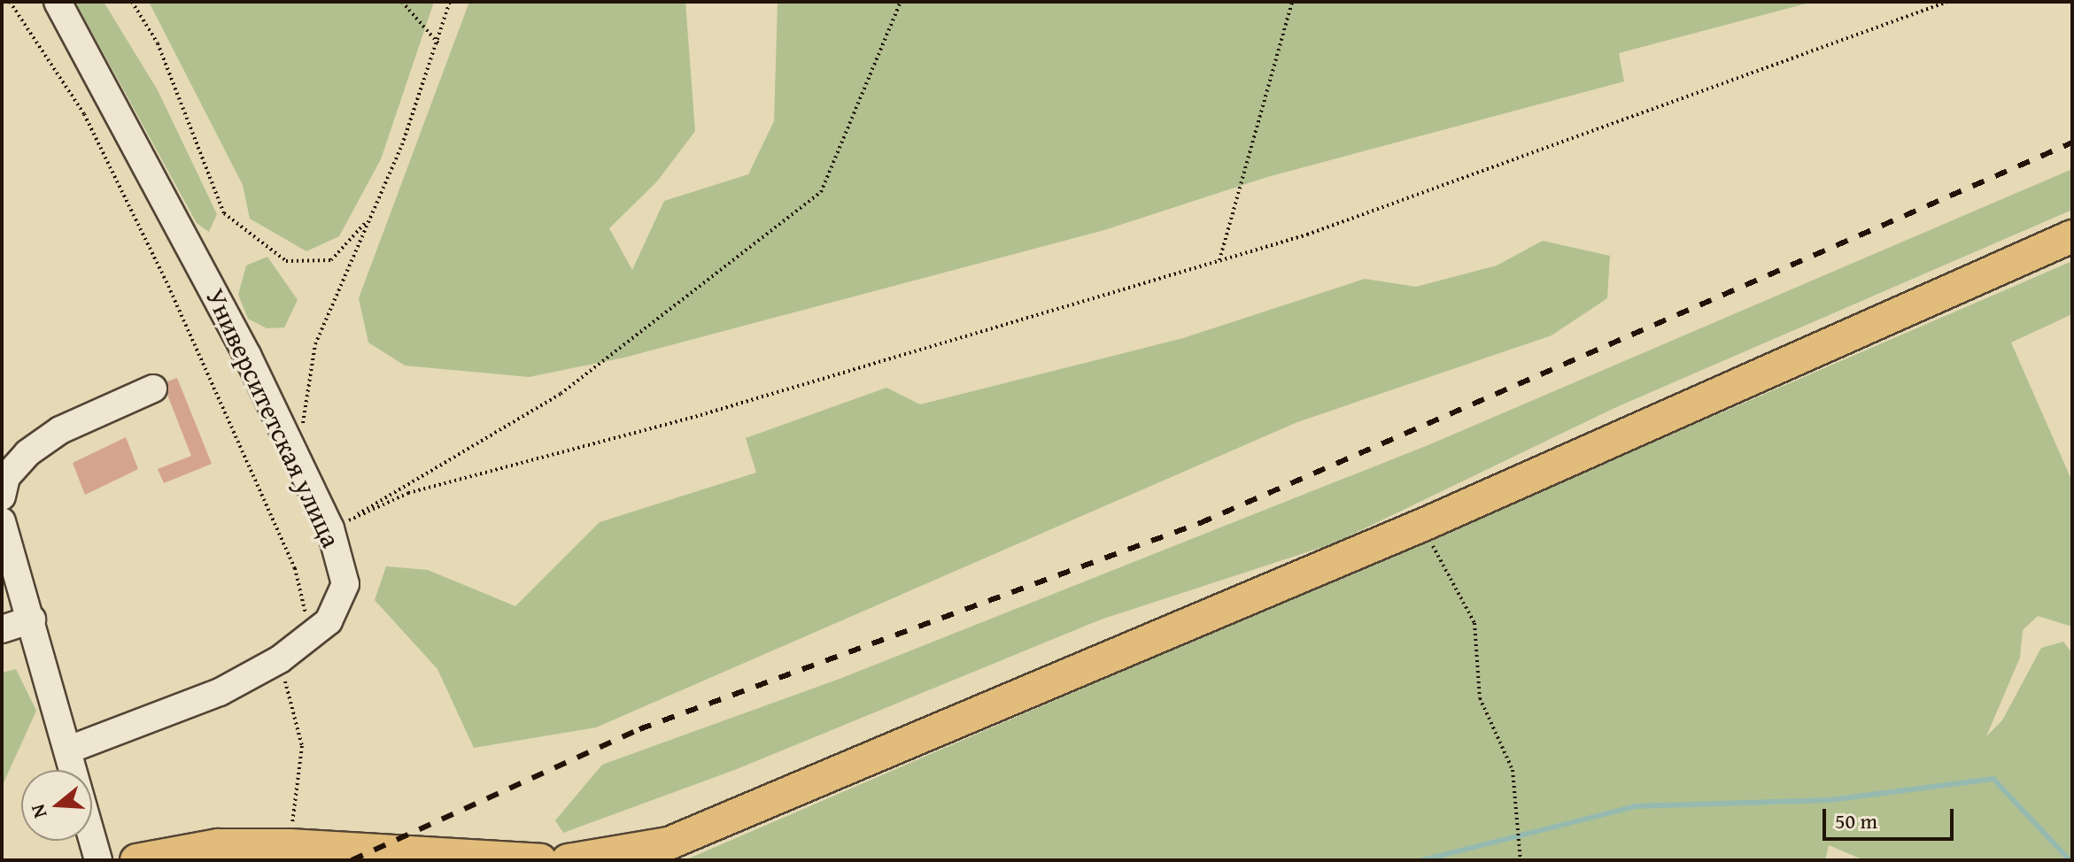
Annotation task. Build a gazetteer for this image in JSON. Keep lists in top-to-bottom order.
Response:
{
  "streets": {
    "street": ["Университетская улица"]
  },
  "scale_bar": "50 m",
  "north": "left"
}
